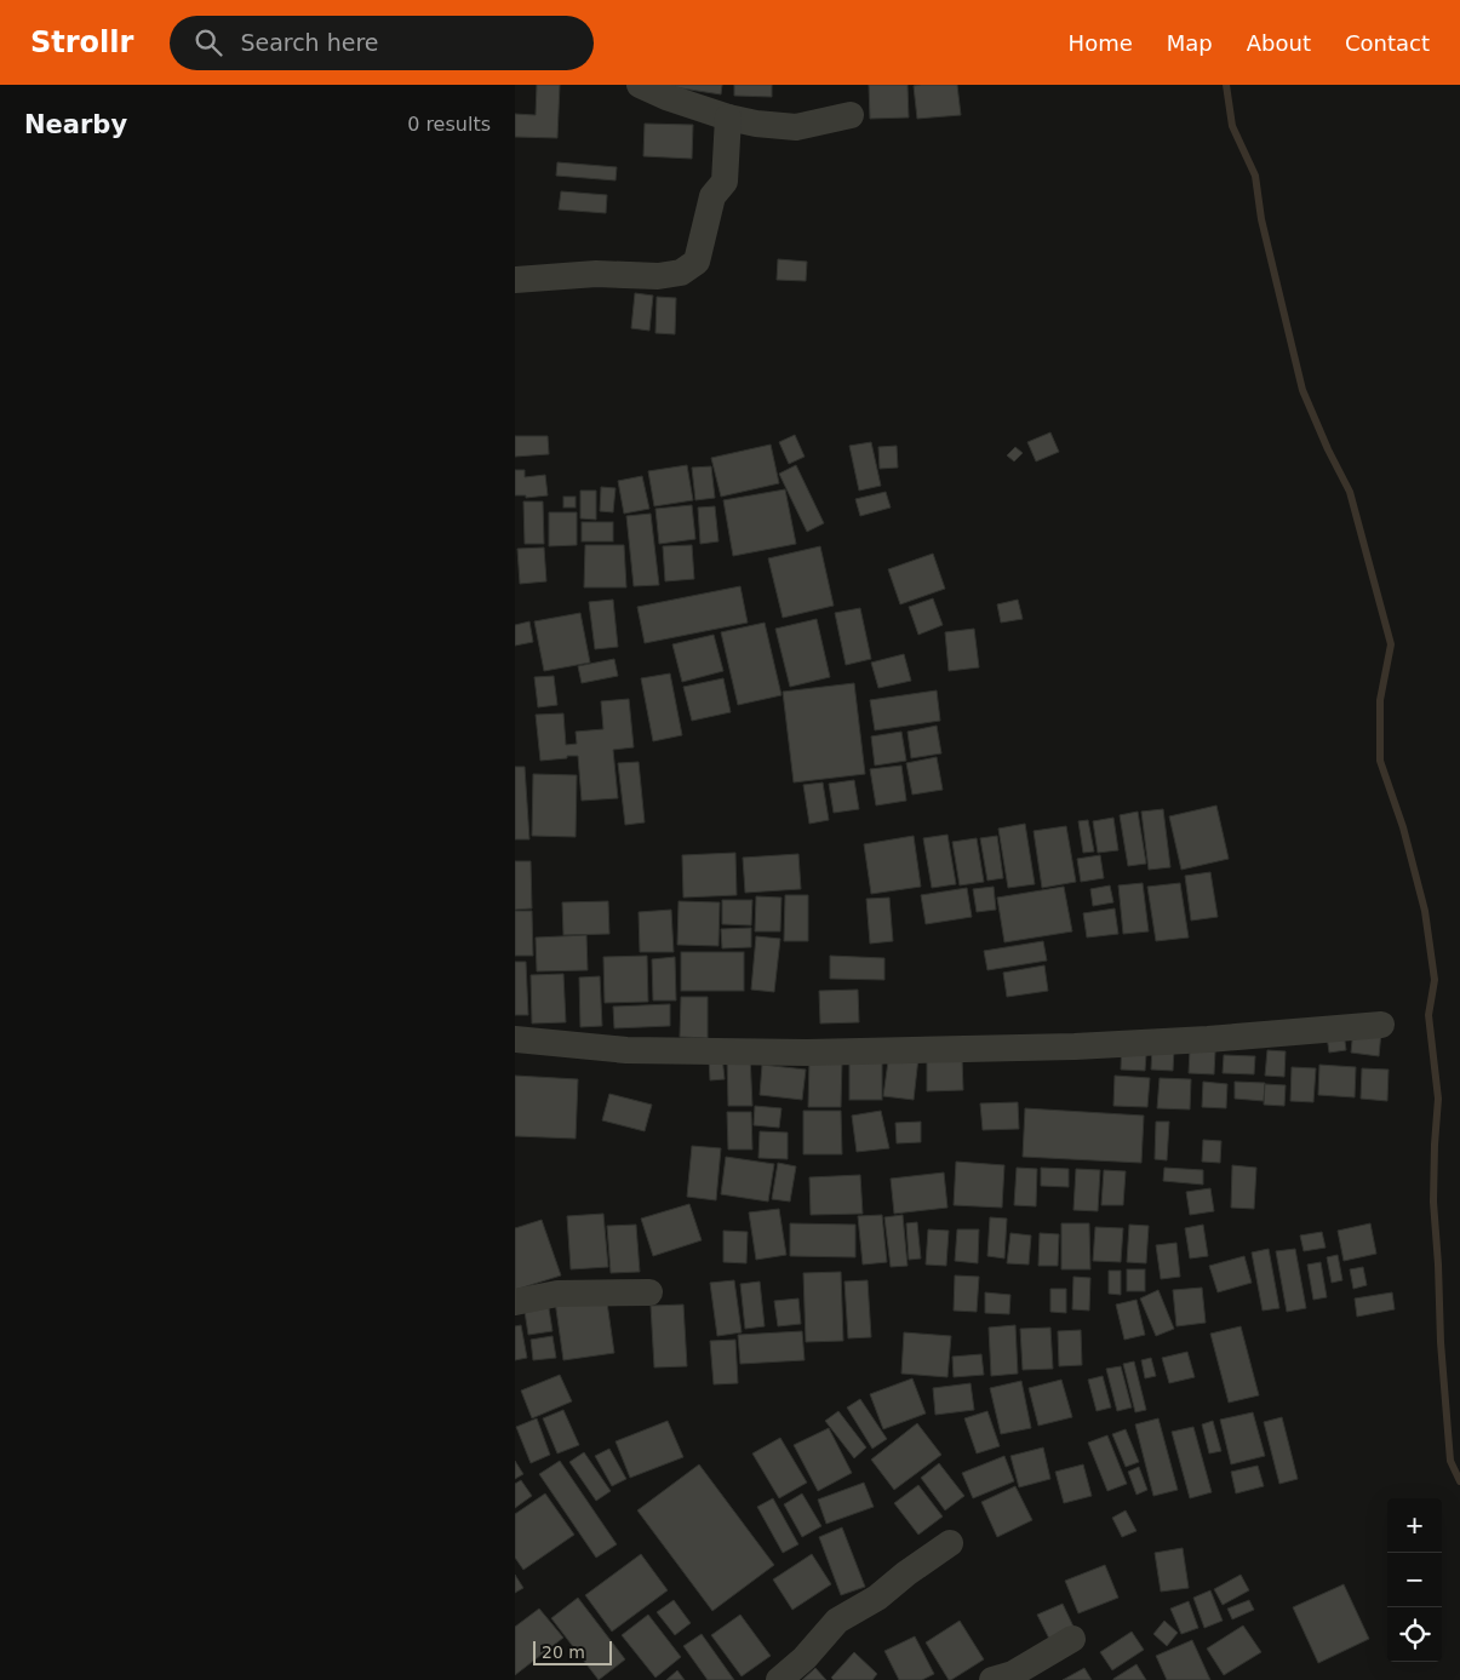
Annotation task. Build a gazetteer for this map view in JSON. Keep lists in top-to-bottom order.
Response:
{
  "scale_bar": "20 m",
  "page": {
    "header": "Strollr",
    "search": "Search here",
    "nav": [
      "Home",
      "Map",
      "About",
      "Contact"
    ],
    "heading": ["Nearby", "0 results"],
    "map_buttons": ["+", "−"],
    "scale": "20 m"
  }
}
